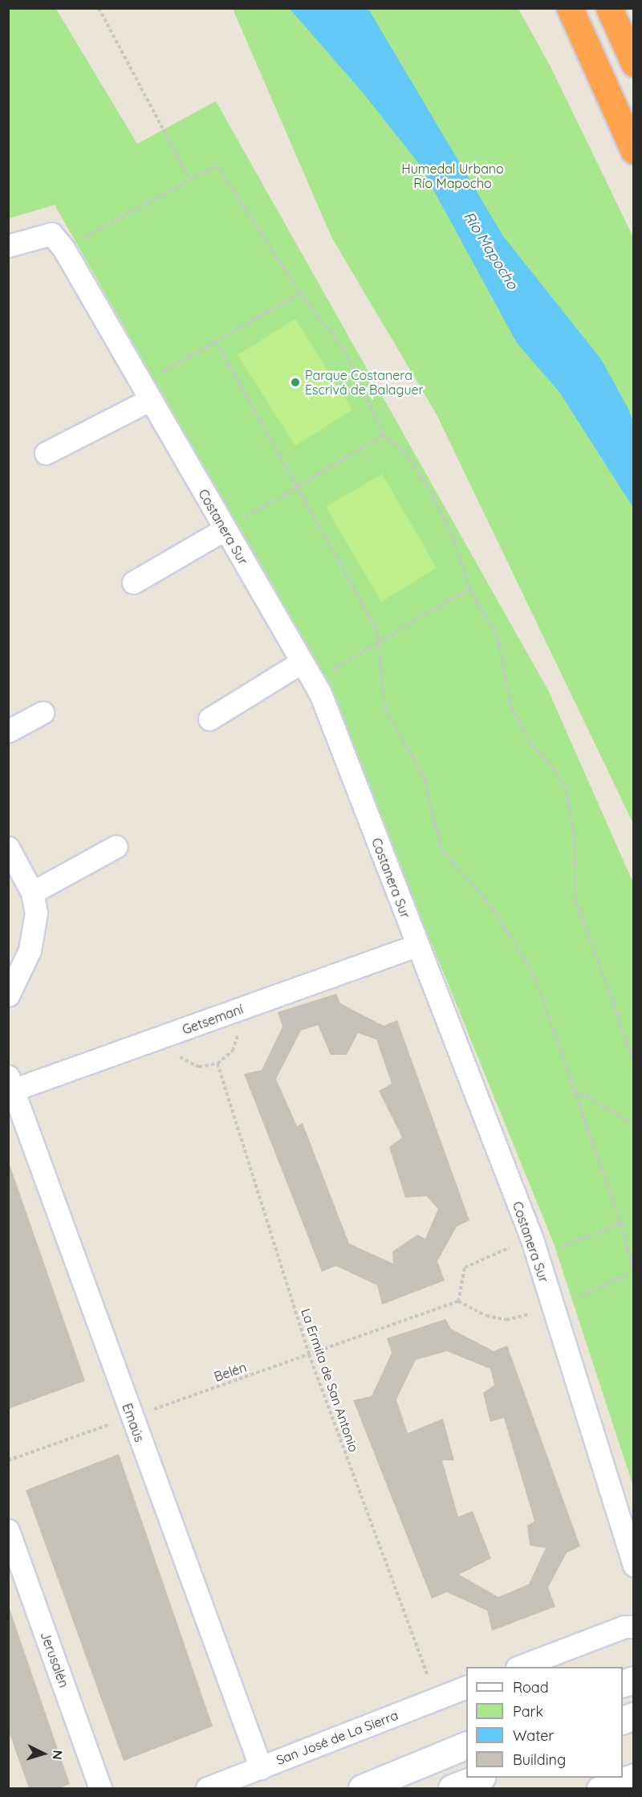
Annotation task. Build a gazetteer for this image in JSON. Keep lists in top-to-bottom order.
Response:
{
  "streets": {
    "street": [
      "Costanera Sur",
      "Getsemaní",
      "Emaús",
      "Jerusalén",
      "San José de La Sierra"
    ],
    "path": ["Belén", "La Ermita de San Antonio"]
  },
  "crossings": [
    ["Costanera Sur", "Getsemaní"],
    ["Getsemaní", "Emaús"],
    ["Belén", "La Ermita de San Antonio"],
    ["Belén", "Emaús"],
    ["La Ermita de San Antonio", "San José de La Sierra"],
    ["Emaús", "San José de La Sierra"]
  ],
  "water": ["Río Mapocho"],
  "parks": ["Humedal Urbano Río Mapocho"],
  "places": ["Parque Costanera Escrivá de Balaguer"],
  "legend": [
    "Road",
    "Park",
    "Water",
    "Building"
  ],
  "north": "right"
}
